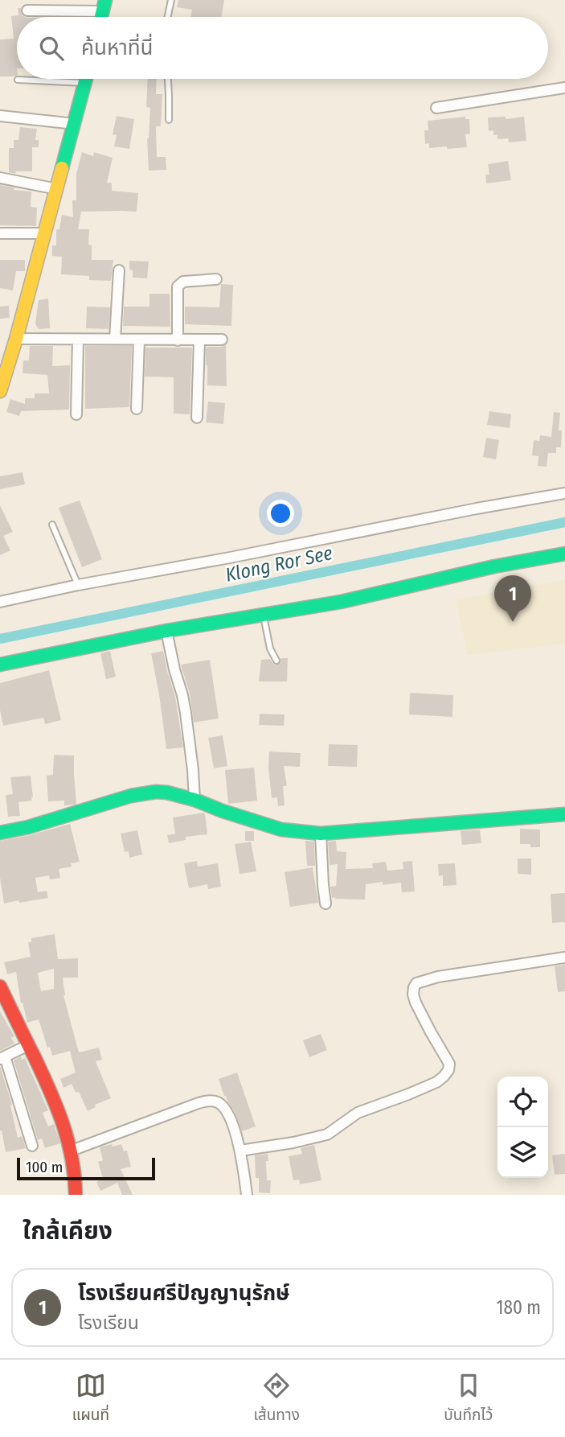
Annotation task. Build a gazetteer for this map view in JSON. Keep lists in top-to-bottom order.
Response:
{
  "water": ["Klong Ror See"],
  "scale_bar": "100 m",
  "page": {
    "search": "ค้นหาที่นี่",
    "pins": "1",
    "scale": "100 m",
    "heading": "ใกล้เคียง",
    "list": [
      {
        "mark": "1",
        "name": "โรงเรียนศรีปัญญานุรักษ์",
        "note": "โรงเรียน",
        "value": "180 m"
      }
    ],
    "nav": ["แผนที่", "เส้นทาง", "บันทึกไว้"]
  }
}
